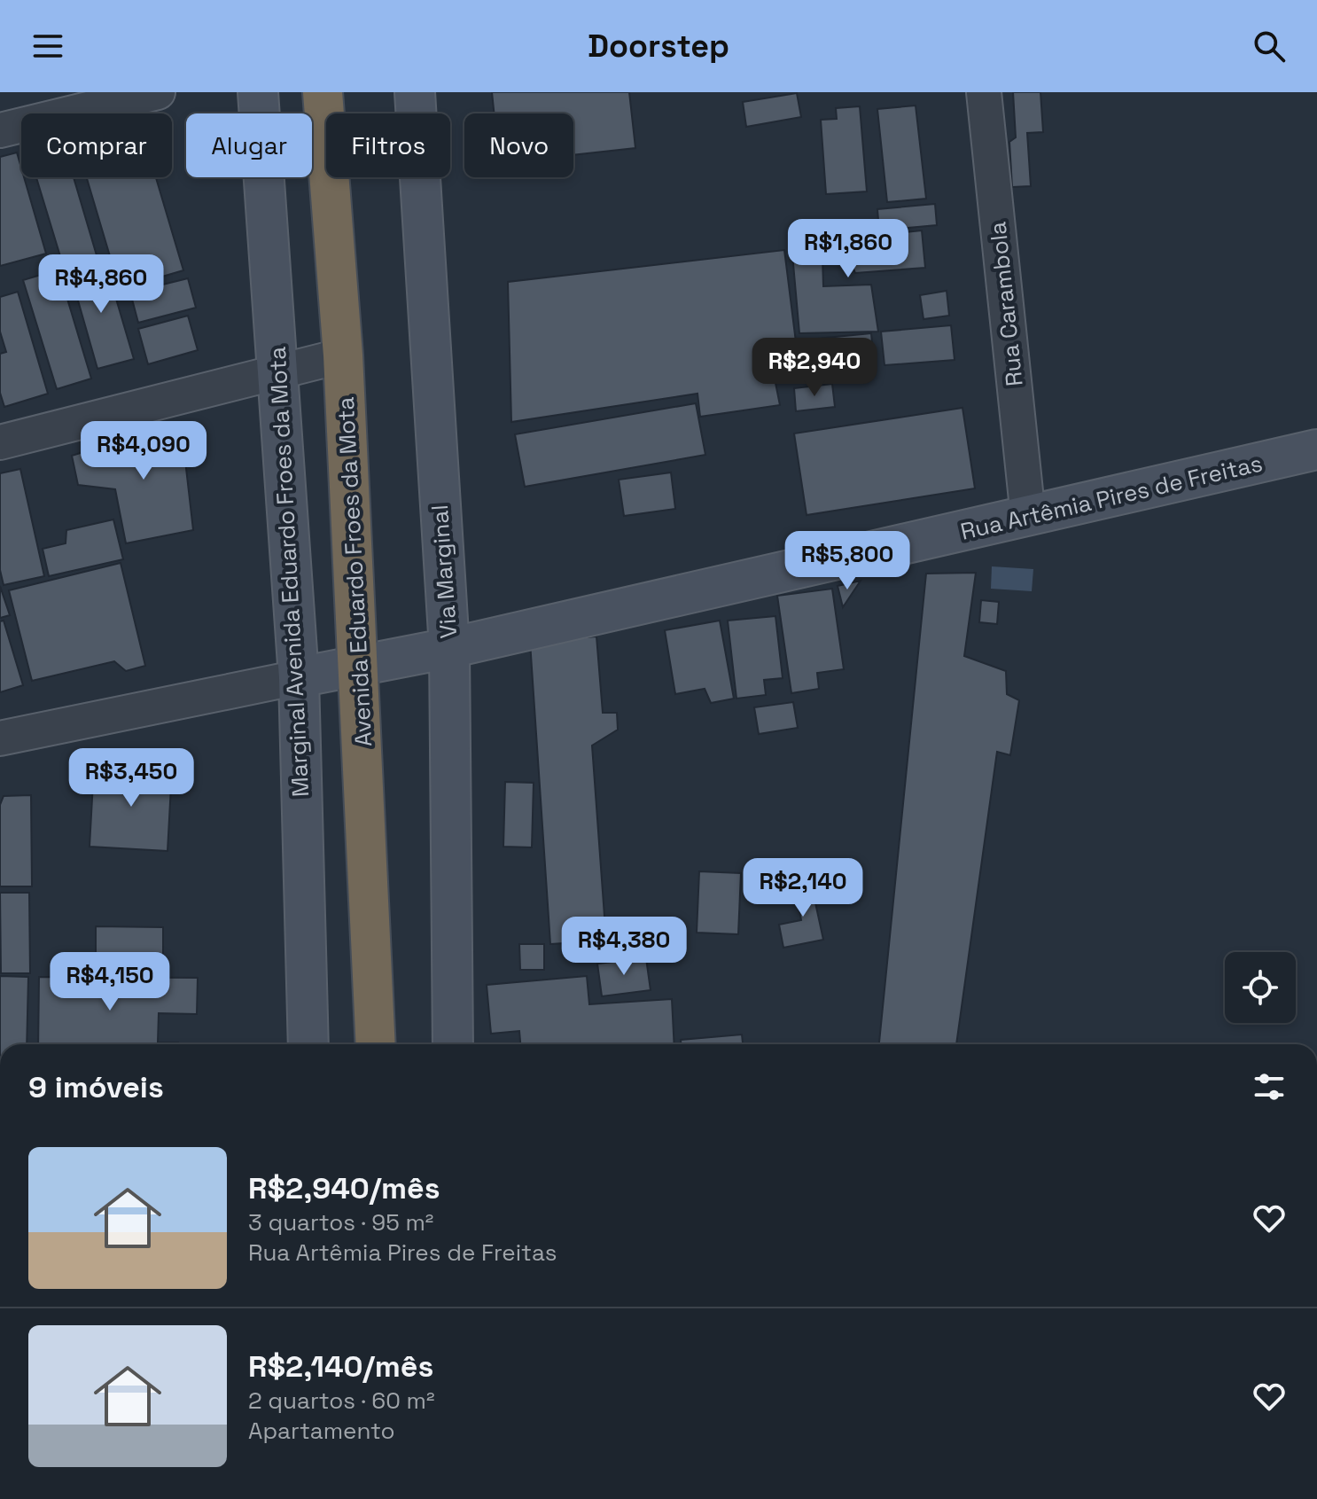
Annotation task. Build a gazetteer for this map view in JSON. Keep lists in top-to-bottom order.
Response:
{
  "streets": {
    "highway": ["Avenida Eduardo Froes da Mota"],
    "street": [
      "Rua Carambola",
      "Rua Artêmia Pires de Freitas",
      "Marginal Avenida Eduardo Froes da Mota",
      "Via Marginal"
    ]
  },
  "crossings": [
    ["Rua Carambola", "Rua Artêmia Pires de Freitas"],
    ["Rua Artêmia Pires de Freitas", "Marginal Avenida Eduardo Froes da Mota"],
    ["Rua Artêmia Pires de Freitas", "Avenida Eduardo Froes da Mota"],
    ["Rua Artêmia Pires de Freitas", "Via Marginal"]
  ],
  "page": {
    "header": "Doorstep",
    "chip": [
      "Comprar",
      "Alugar",
      "Filtros",
      "Novo"
    ],
    "price": [
      "R$1,860",
      "R$4,860",
      "R$2,940",
      "R$4,090",
      "R$5,800",
      "R$3,450",
      "R$2,140",
      "R$4,380",
      "R$4,150"
    ],
    "heading": "9 imóveis",
    "list": [
      {
        "name": "R$2,940/mês",
        "note": "3 quartos · 95 m² · Rua Artêmia Pires de Freitas"
      },
      {
        "name": "R$2,140/mês",
        "note": "2 quartos · 60 m² · Apartamento"
      }
    ]
  }
}
